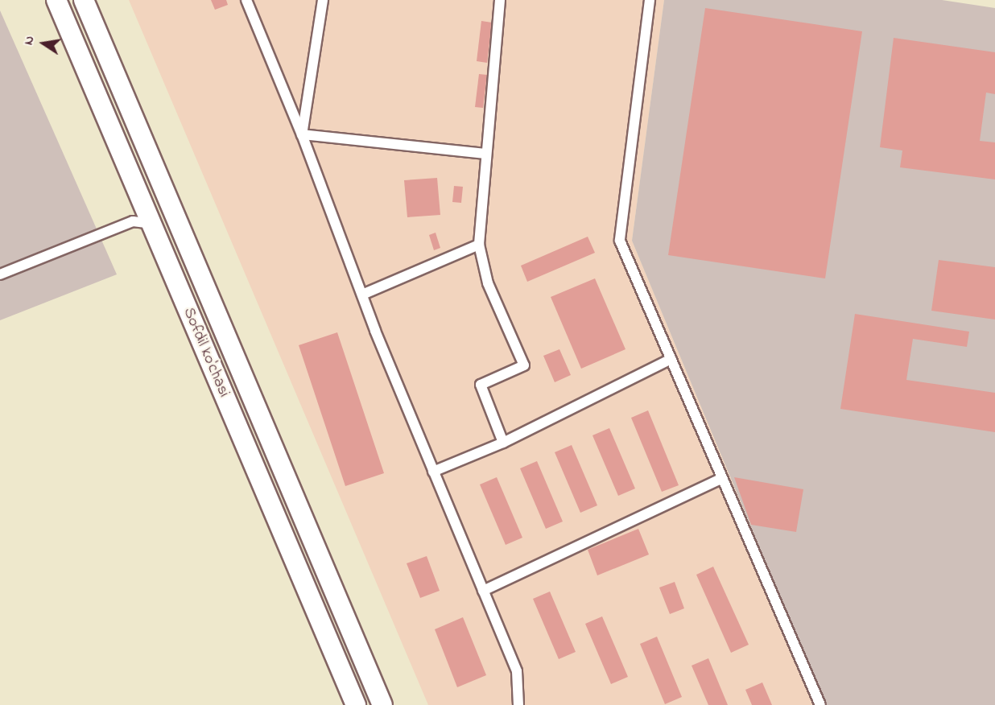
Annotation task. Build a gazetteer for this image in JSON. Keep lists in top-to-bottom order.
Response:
{
  "streets": {
    "street": ["Sofdil ko'chasi"]
  },
  "north": "left"
}
